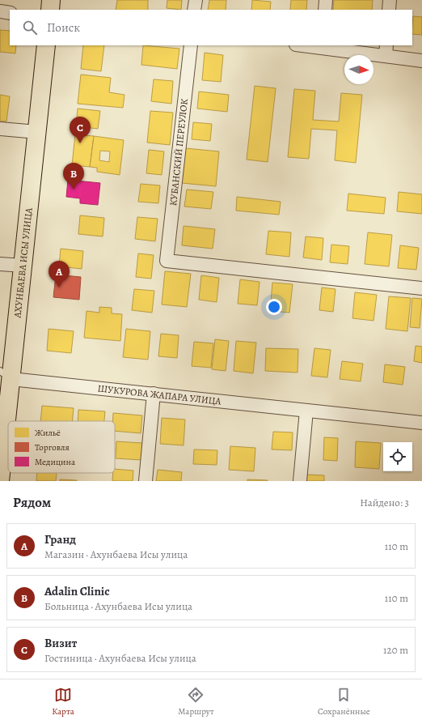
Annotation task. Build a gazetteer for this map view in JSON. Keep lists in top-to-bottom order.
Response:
{
  "streets": {
    "main road": ["АХУНБАЕВА ИСЫ УЛИЦА"],
    "street": ["КУБАНСКИЙ ПЕРЕУЛОК", "ШУКУРОВА ЖАПАРА УЛИЦА"]
  },
  "crossings": [
    ["АХУНБАЕВА ИСЫ УЛИЦА", "ШУКУРОВА ЖАПАРА УЛИЦА"]
  ],
  "legend": ["Жильё", "Торговля", "Медицина"],
  "north": "right",
  "page": {
    "search": "Поиск",
    "pins": ["C", "B", "A"],
    "heading": ["Рядом", "Найдено: 3"],
    "list": [
      {
        "mark": "A",
        "name": "Гранд",
        "note": "Магазин · Ахунбаева Исы улица",
        "value": "110 m"
      },
      {
        "mark": "B",
        "name": "Adalin Clinic",
        "note": "Больница · Ахунбаева Исы улица",
        "value": "110 m"
      },
      {
        "mark": "C",
        "name": "Визит",
        "note": "Гостиница · Ахунбаева Исы улица",
        "value": "120 m"
      }
    ],
    "nav": ["Карта", "Маршрут", "Сохранённые"]
  }
}
